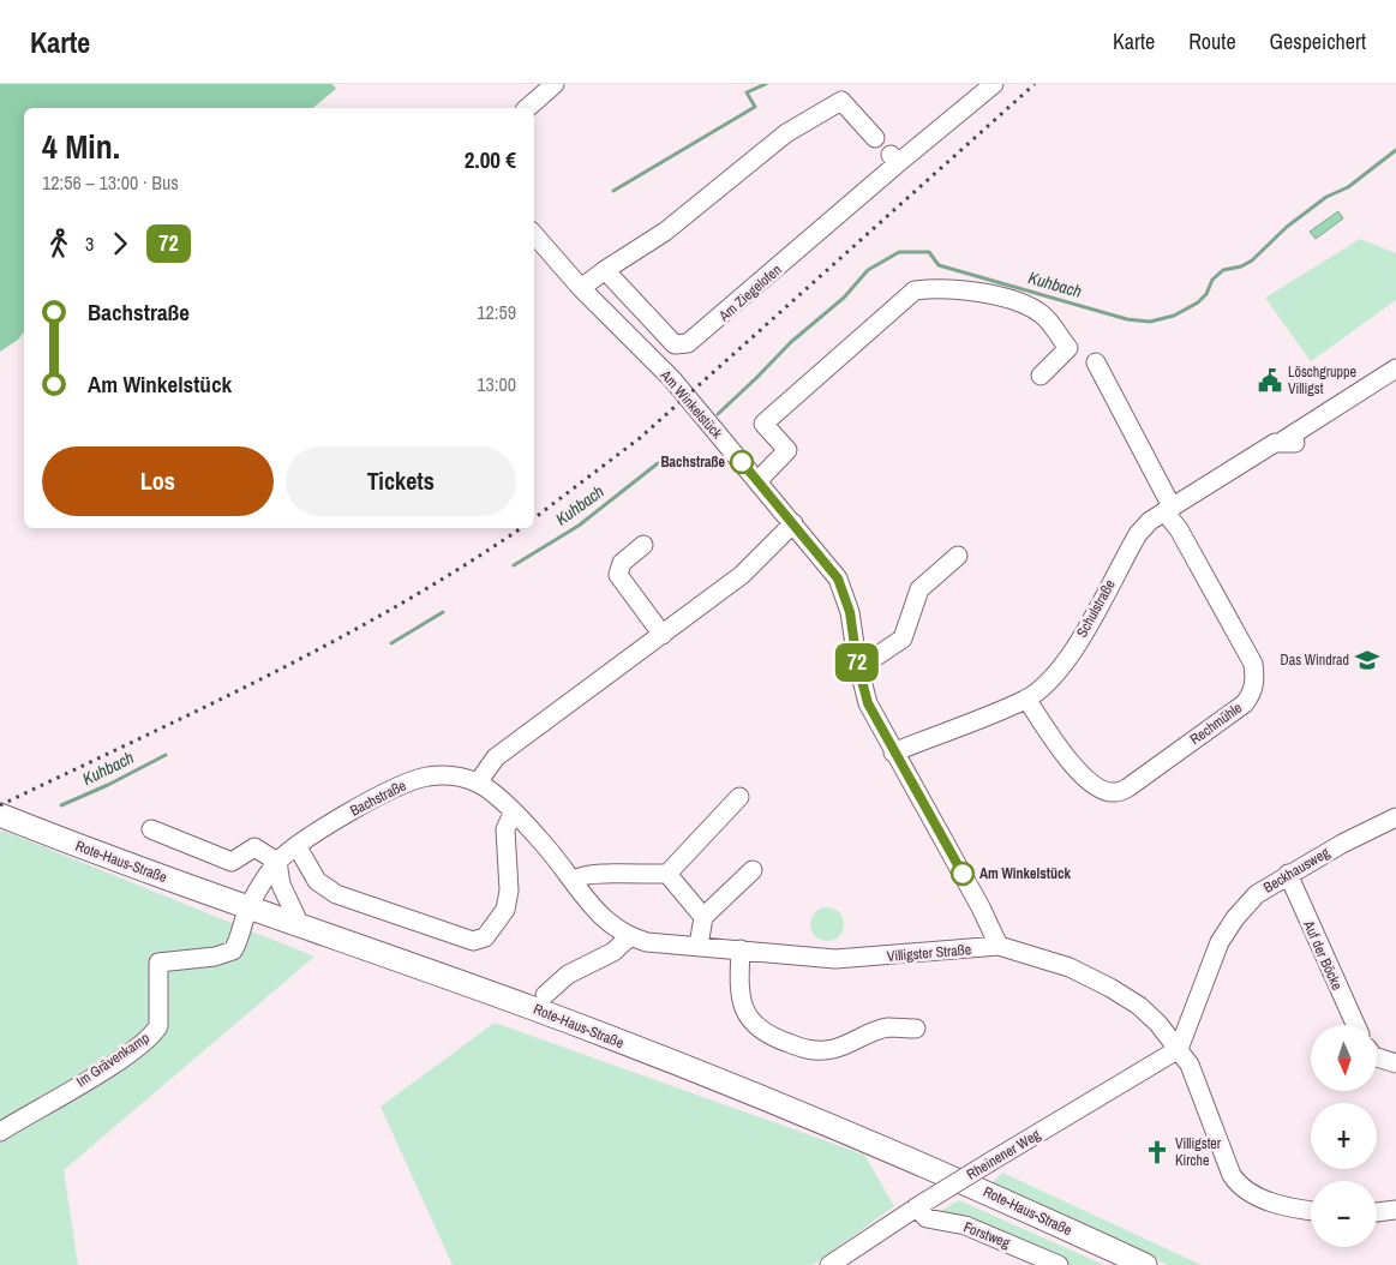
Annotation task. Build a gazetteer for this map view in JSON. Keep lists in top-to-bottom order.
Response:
{
  "streets": {
    "main road": ["Rote-Haus-Straße"],
    "street": [
      "Am Ziegelofen",
      "Am Winkelstück",
      "Schulstraße",
      "Rechmühle",
      "Bachstraße",
      "Beckhausweg",
      "Villigster Straße",
      "Auf der Böcke",
      "Im Grävenkamp",
      "Rheinener Weg",
      "Forstweg"
    ]
  },
  "crossings": [
    ["Am Winkelstück", "Schulstraße"],
    ["Am Winkelstück", "Villigster Straße"],
    ["Schulstraße", "Rechmühle"],
    ["Bachstraße", "Rote-Haus-Straße"],
    ["Bachstraße", "Villigster Straße"],
    ["Bachstraße", "Im Grävenkamp"],
    ["Rote-Haus-Straße", "Im Grävenkamp"],
    ["Beckhausweg", "Villigster Straße"],
    ["Beckhausweg", "Auf der Böcke"],
    ["Beckhausweg", "Rheinener Weg"],
    ["Villigster Straße", "Rheinener Weg"],
    ["Rheinener Weg", "Forstweg"]
  ],
  "water": ["Kuhbach"],
  "places": {
    "public building": ["Löschgruppe Villigst"],
    "other": ["Bachstraße", "Am Winkelstück"],
    "school or university": ["Das Windrad"],
    "church": ["Villigster Kirche"]
  },
  "lines": ["bus line 72"],
  "north": "bottom",
  "page": {
    "header": "Karte",
    "nav": ["Karte", "Route", "Gespeichert"],
    "on_map": "72",
    "heading": ["4 Min.", "12:56 – 13:00 · Bus", "2.00 €"],
    "legs": ["3", "72"],
    "list": [
      {
        "name": "Bachstraße",
        "value": "12:59"
      },
      {
        "name": "Am Winkelstück",
        "value": "13:00"
      }
    ],
    "buttons": ["Los", "Tickets"],
    "map_buttons": ["+", "−"]
  }
}
